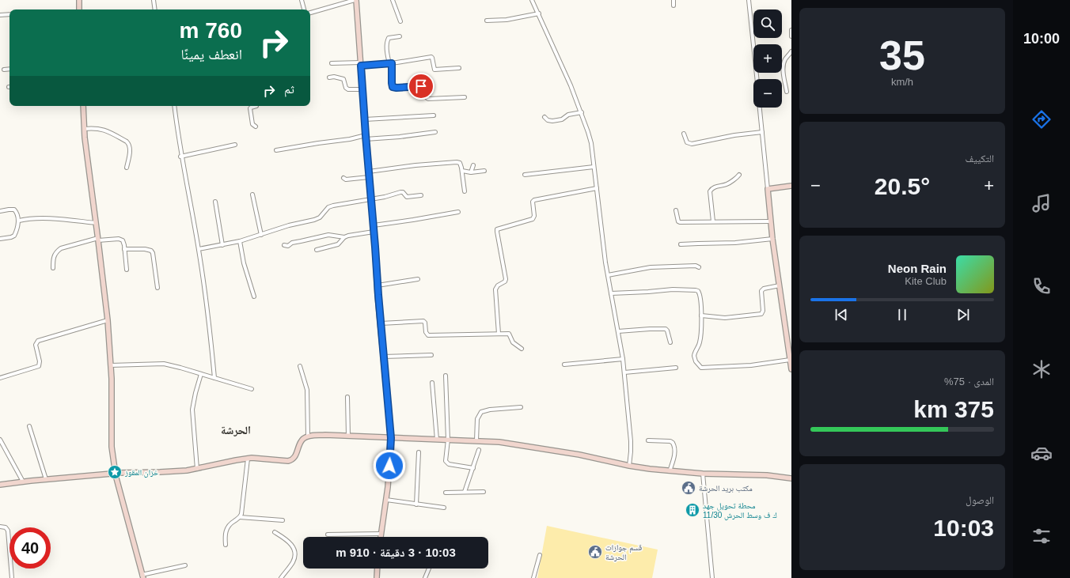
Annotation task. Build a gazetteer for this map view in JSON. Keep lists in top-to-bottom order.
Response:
{
  "districts": ["الحرشة"],
  "places": {
    "place": ["خزان المقوز"],
    "public building": ["مكتب بريد الحرشة", "قسم جوازات الحرشة"],
    "building": ["محطة تحويل جهد 11/30 ك ف وسط الحرش"]
  },
  "page": {
    "tabs": "10:00",
    "tile": [
      ["35", "km/h"],
      "التكييف",
      ["المدى · 75%", "375 km"],
      ["الوصول", "10:03"]
    ],
    "map_buttons": ["+", "−"],
    "turn": ["760 m", "انعطف يمينًا"],
    "then": "ثم",
    "heat": ["−", "20.5°", "+"],
    "song": ["Neon Rain", "Kite Club"],
    "limit": "40",
    "trip": "10:03 · 3 دقيقة · 910 m"
  }
}
